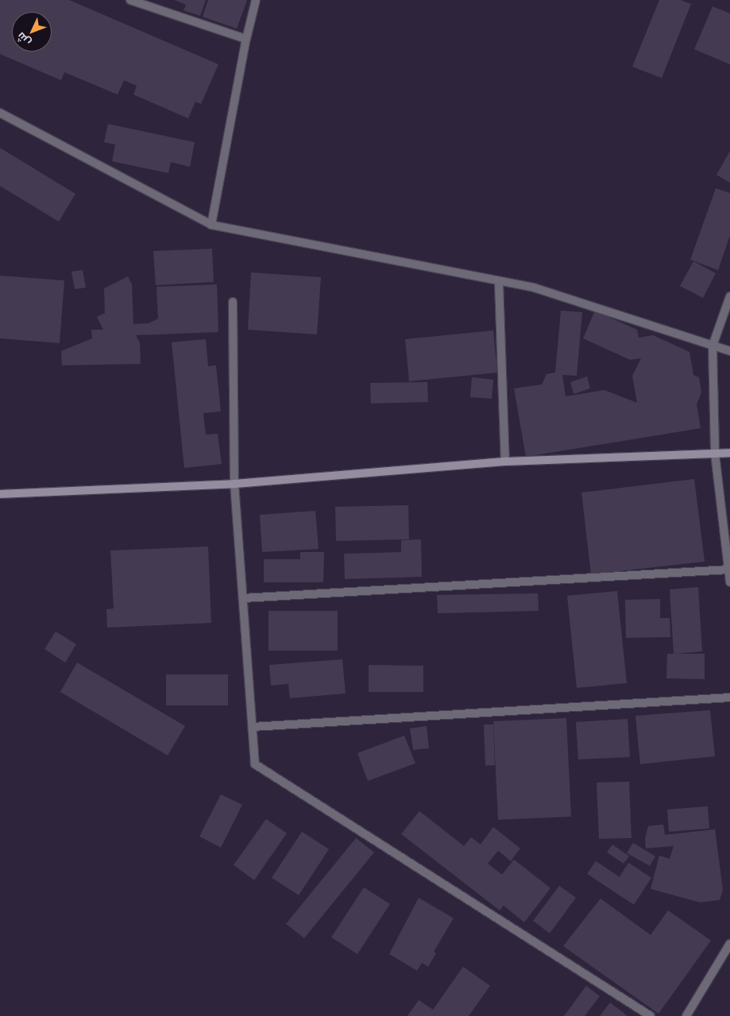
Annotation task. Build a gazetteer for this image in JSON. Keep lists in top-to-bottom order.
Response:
{
  "north": "bottom left"
}
